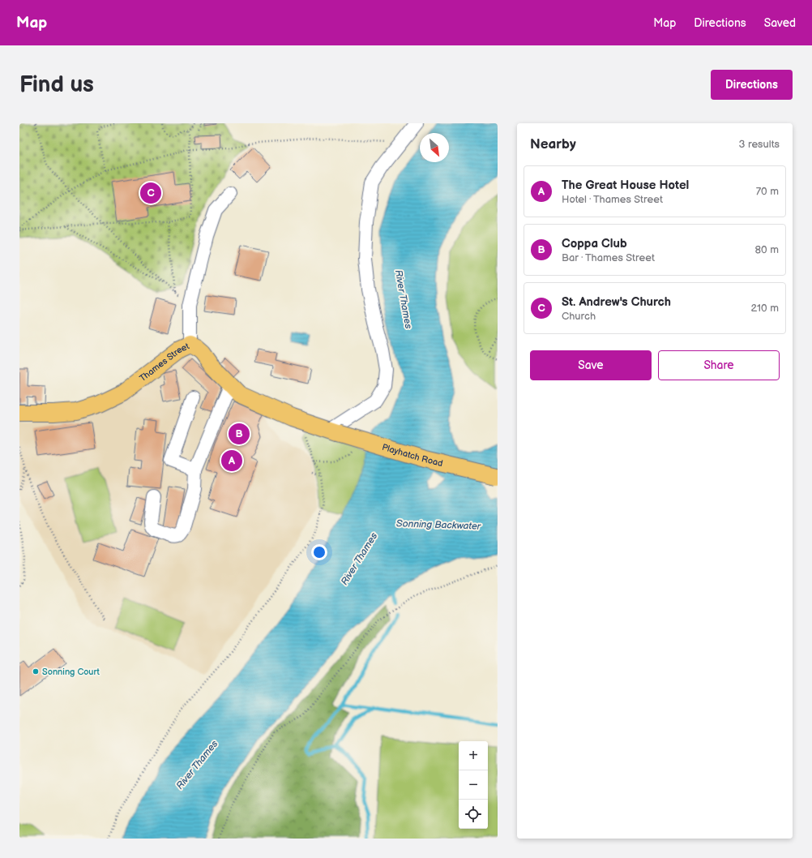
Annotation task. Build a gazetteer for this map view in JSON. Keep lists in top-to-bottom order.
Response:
{
  "streets": {
    "main road": ["Thames Street", "Playhatch Road"]
  },
  "crossings": [
    ["Thames Street", "Playhatch Road"]
  ],
  "water": ["River Thames", "Sonning Backwater"],
  "places": ["Sonning Court"],
  "north": "bottom right",
  "page": {
    "header": "Map",
    "nav": ["Map", "Directions", "Saved"],
    "buttons": [
      "Directions",
      ["Save", "Share"]
    ],
    "title": "Find us",
    "heading": ["Nearby", "3 results"],
    "list": [
      {
        "mark": "A",
        "name": "The Great House Hotel",
        "note": "Hotel · Thames Street",
        "value": "70 m"
      },
      {
        "mark": "B",
        "name": "Coppa Club",
        "note": "Bar · Thames Street",
        "value": "80 m"
      },
      {
        "mark": "C",
        "name": "St. Andrew's Church",
        "note": "Church",
        "value": "210 m"
      }
    ],
    "pins": ["C", "B", "A"],
    "map_buttons": ["+", "−"]
  }
}
